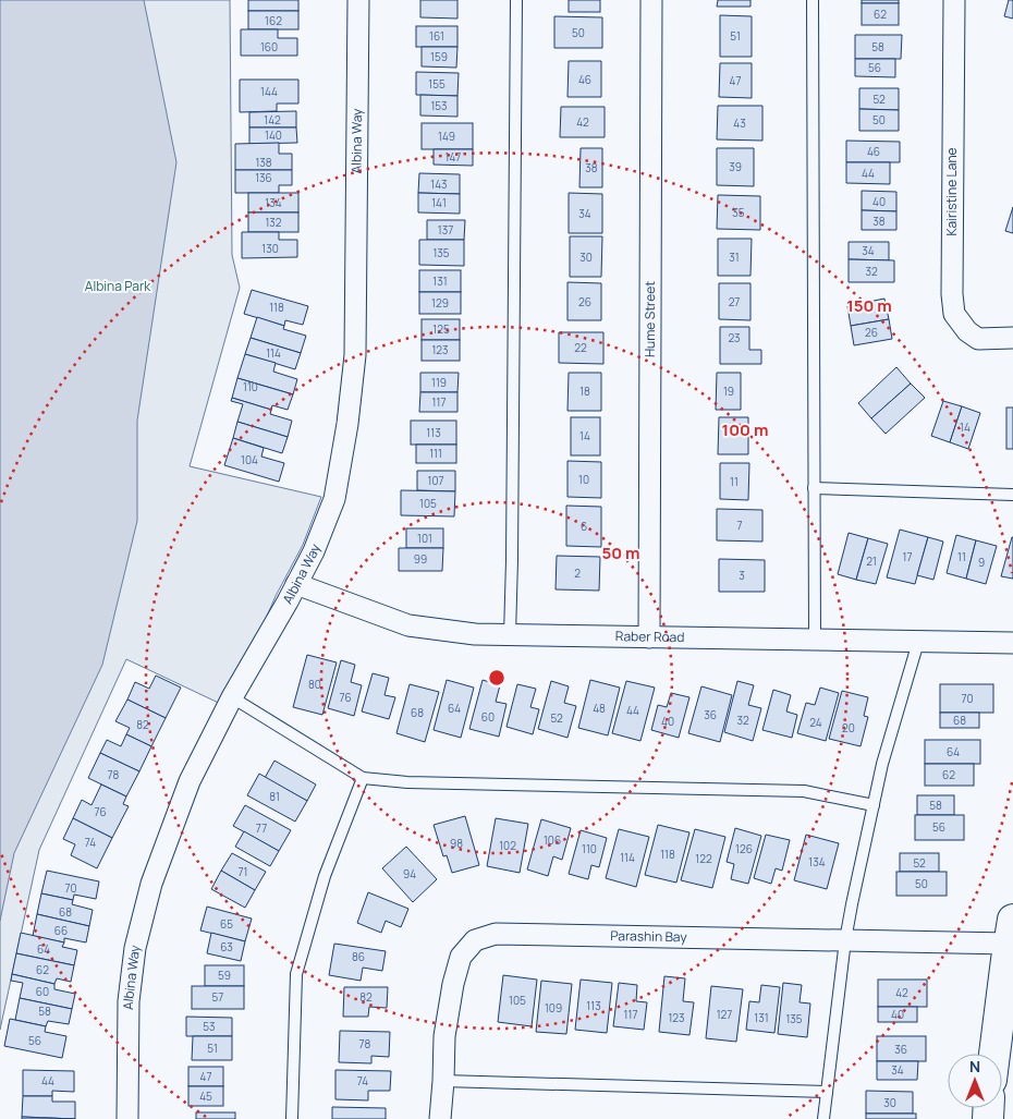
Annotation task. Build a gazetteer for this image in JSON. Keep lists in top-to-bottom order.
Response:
{
  "streets": {
    "street": [
      "Albina Way",
      "Kairistine Lane",
      "Hume Street",
      "Raber Road",
      "Parashin Bay"
    ]
  },
  "crossings": [
    ["Albina Way", "Raber Road"],
    ["Hume Street", "Raber Road"]
  ],
  "parks": ["Albina Park"],
  "house_numbers": [
    "62",
    "162",
    "50",
    "161",
    "51",
    "160",
    "58",
    "159",
    "56",
    "46",
    "47",
    "155",
    "144",
    "52",
    "153",
    "142",
    "50",
    "42",
    "43",
    "140",
    "149",
    "46",
    "147",
    "138",
    "39",
    "38",
    "44",
    "136",
    "143",
    "40",
    "134",
    "141",
    "35",
    "34",
    "38",
    "132",
    "137",
    "130",
    "34",
    "135",
    "30",
    "31",
    "32",
    "131",
    "26",
    "27",
    "129",
    "118",
    "125",
    "26",
    "23",
    "22",
    "123",
    "114",
    "119",
    "110",
    "18",
    "19",
    "117",
    "14",
    "113",
    "14",
    "111",
    "104",
    "10",
    "107",
    "11",
    "105",
    "7",
    "6",
    "101",
    "17",
    "11",
    "99",
    "21",
    "9",
    "2",
    "3",
    "80",
    "76",
    "70",
    "64",
    "48",
    "44",
    "68",
    "36",
    "60",
    "52",
    "32",
    "68",
    "40",
    "24",
    "82",
    "20",
    "64",
    "78",
    "62",
    "81",
    "58",
    "76",
    "56",
    "77",
    "106",
    "74",
    "98",
    "102",
    "110",
    "126",
    "118",
    "114",
    "122",
    "134",
    "52",
    "71",
    "94",
    "50",
    "70",
    "68",
    "65",
    "66",
    "63",
    "64",
    "86",
    "62",
    "59",
    "60",
    "42",
    "57",
    "82",
    "105",
    "113",
    "109",
    "58",
    "117",
    "127",
    "40",
    "123",
    "131",
    "135",
    "53",
    "56",
    "78",
    "51",
    "36",
    "34",
    "47",
    "44",
    "74",
    "45",
    "30"
  ],
  "north": "top",
  "rings": ["150 m", "100 m", "50 m"]
}
